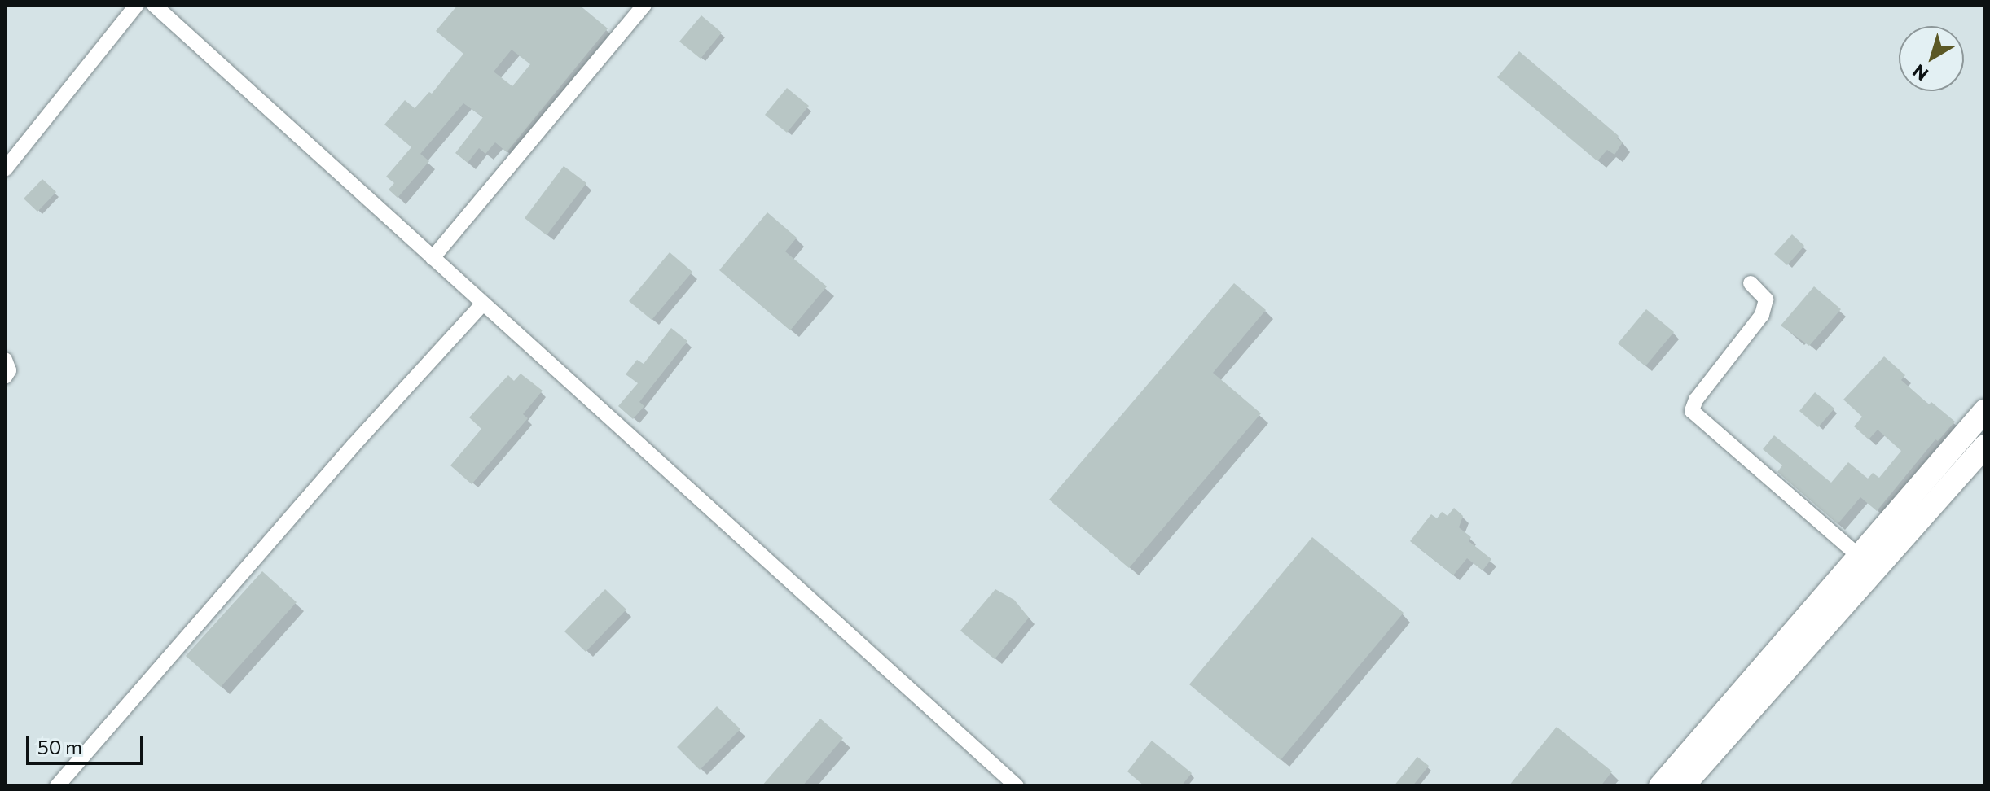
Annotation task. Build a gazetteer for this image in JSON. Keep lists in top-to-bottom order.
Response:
{
  "scale_bar": "50 m",
  "north": "bottom left"
}
